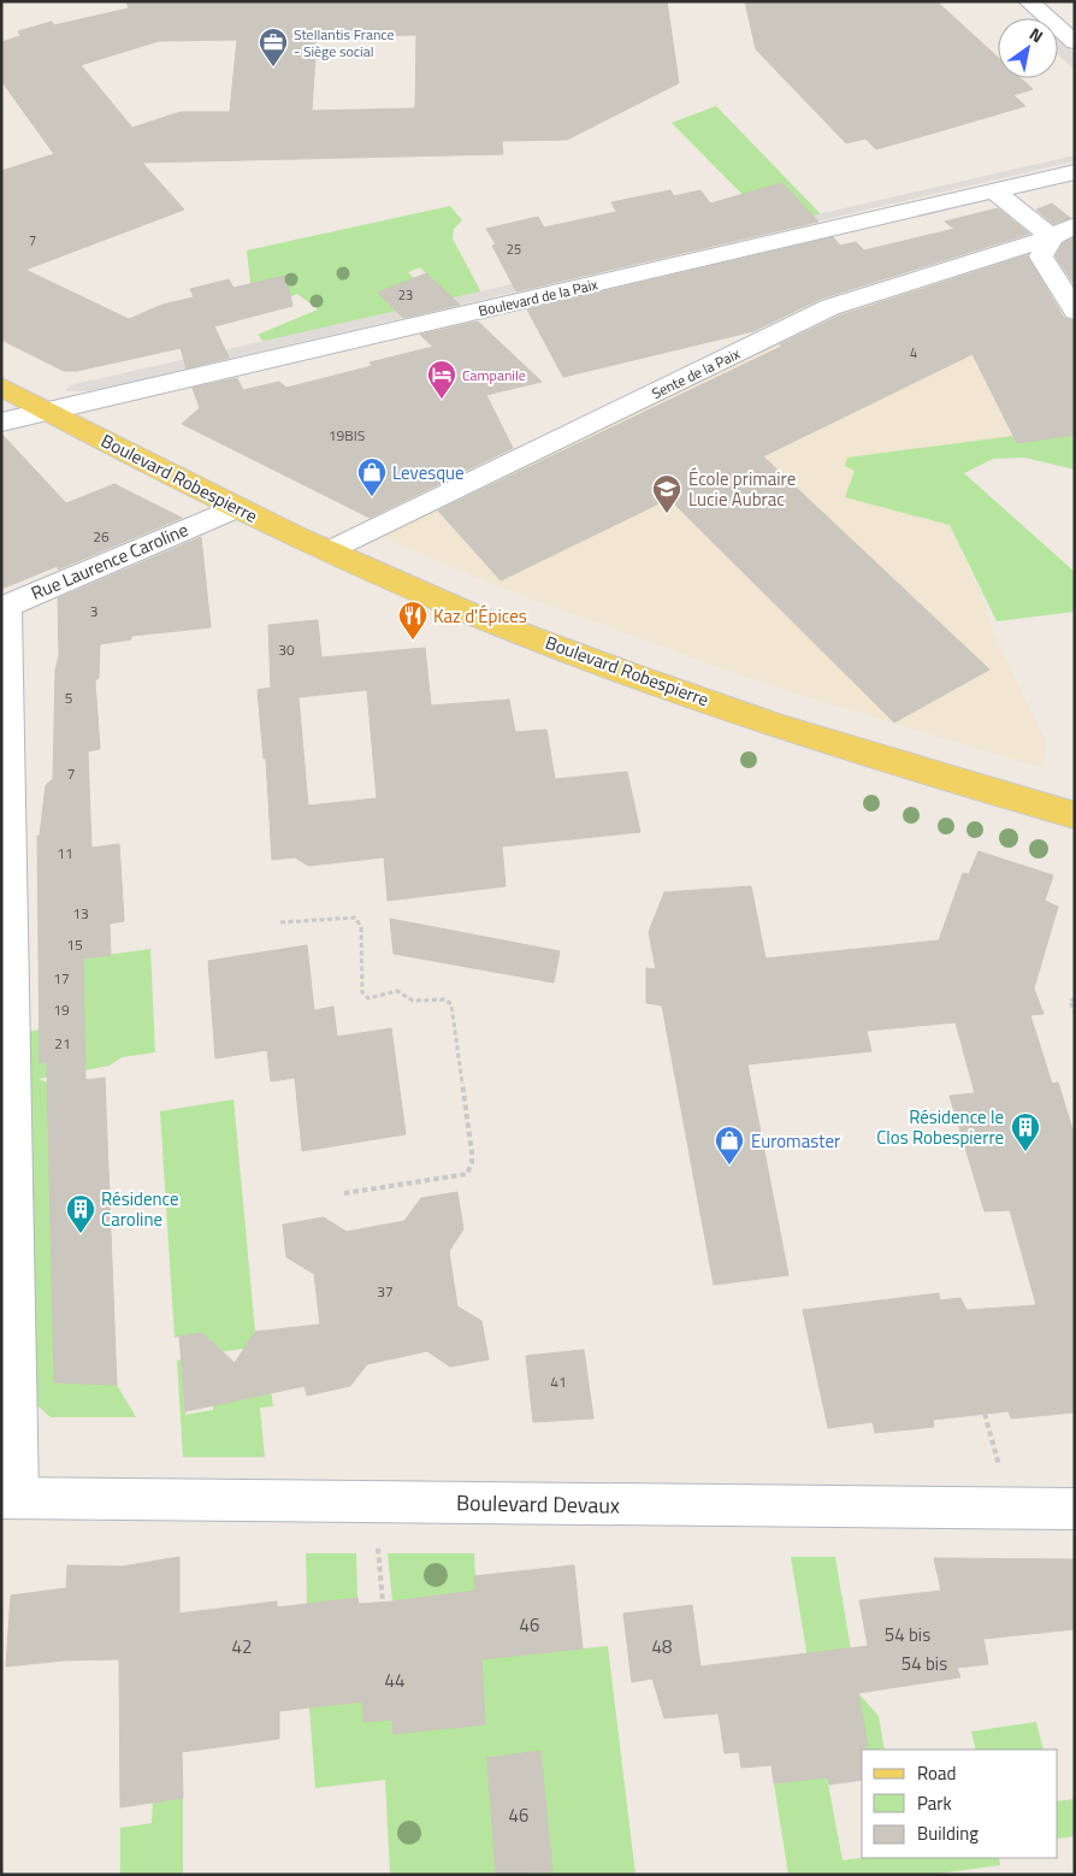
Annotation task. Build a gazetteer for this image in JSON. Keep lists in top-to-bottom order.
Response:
{
  "streets": {
    "main road": ["Boulevard Robespierre"],
    "street": [
      "Boulevard de la Paix",
      "Sente de la Paix",
      "Rue Laurence Caroline",
      "Boulevard Devaux"
    ]
  },
  "crossings": [
    ["Boulevard de la Paix", "Boulevard Robespierre"],
    ["Sente de la Paix", "Boulevard Robespierre"],
    ["Boulevard Robespierre", "Rue Laurence Caroline"],
    ["Rue Laurence Caroline", "Boulevard Devaux"]
  ],
  "places": {
    "office": ["Stellantis France - Siège social"],
    "hotel": ["Campanile"],
    "shop": ["Levesque", "Euromaster"],
    "school or university": ["École primaire Lucie Aubrac"],
    "restaurant": ["Kaz d'Épices"],
    "building": ["Résidence le Clos Robespierre", "Résidence Caroline"]
  },
  "house_numbers": [
    "7",
    "25",
    "23",
    "4",
    "19BIS",
    "26",
    "3",
    "30",
    "5",
    "7",
    "11",
    "13",
    "15",
    "17",
    "19",
    "21",
    "37",
    "41",
    "46",
    "54 bis",
    "42",
    "48",
    "54 bis",
    "44",
    "46"
  ],
  "legend": ["Road", "Park", "Building"],
  "north": "top right"
}
